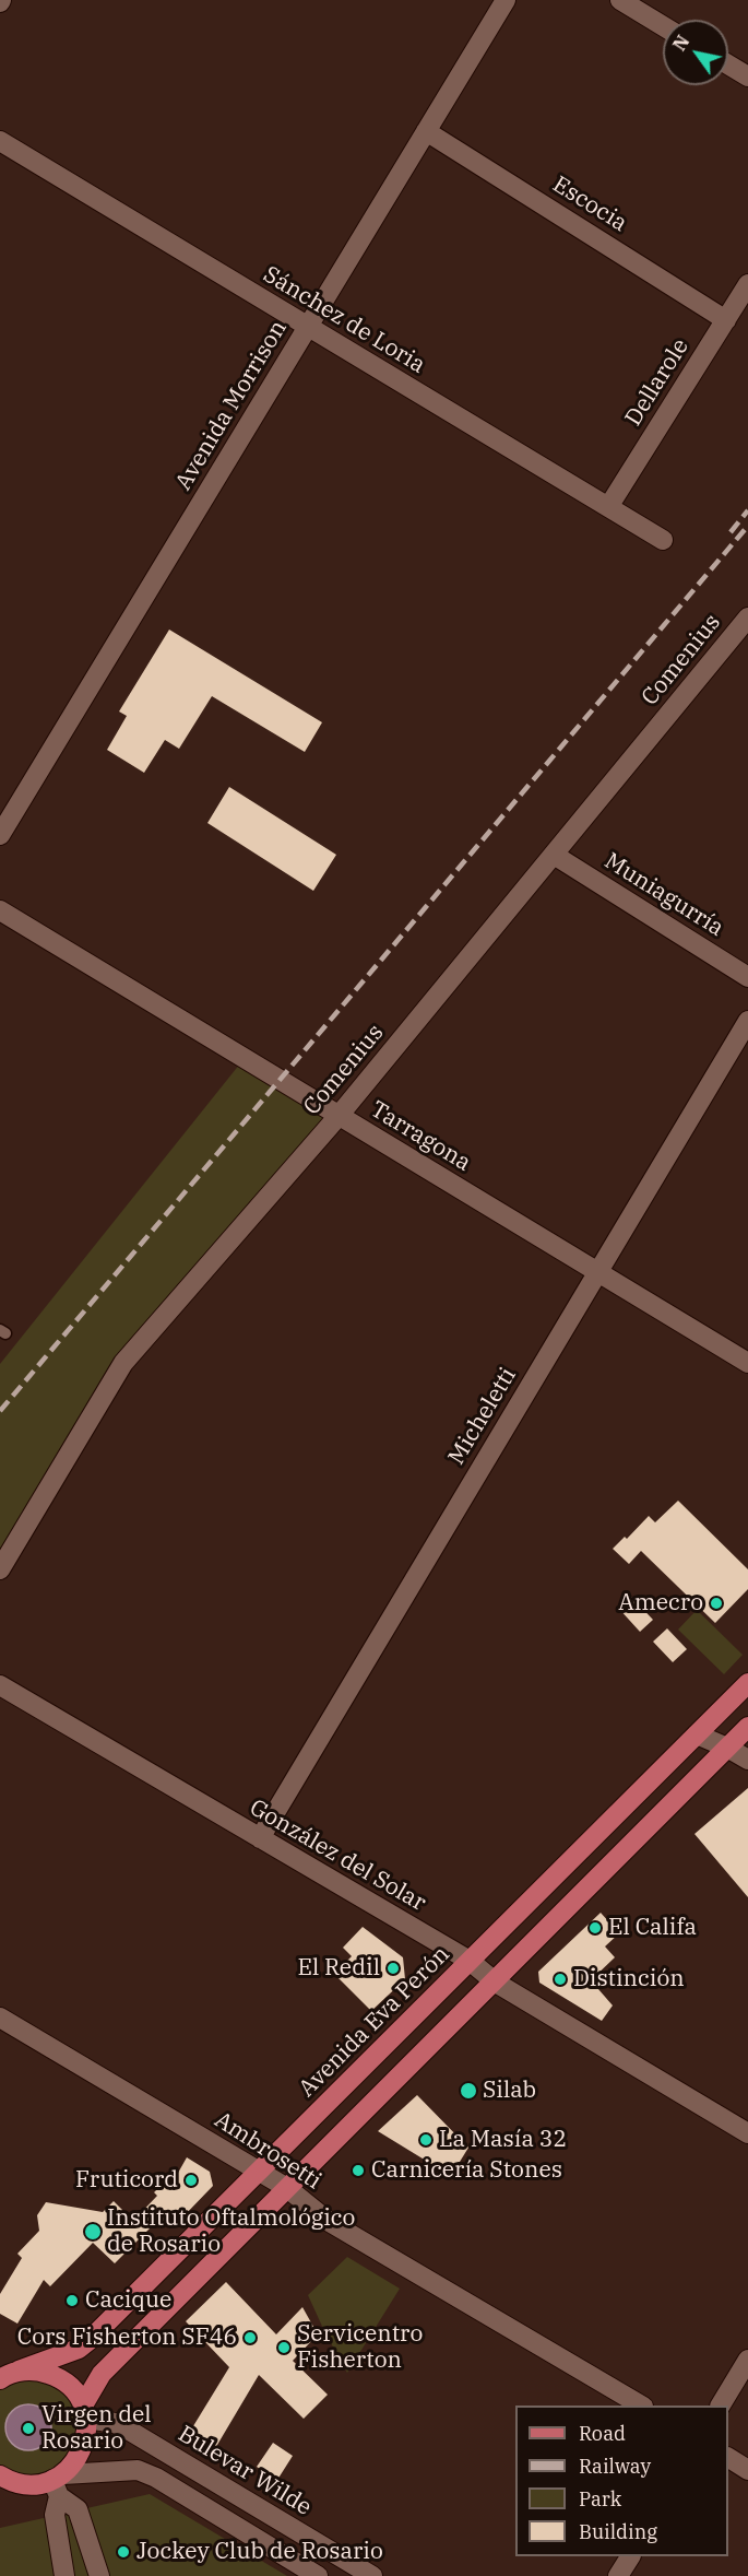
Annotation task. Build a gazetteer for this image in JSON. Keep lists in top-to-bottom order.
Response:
{
  "streets": {
    "main road": ["Avenida Eva Perón"],
    "street": [
      "Escocia",
      "Sánchez de Loria",
      "Dellarole",
      "Avenida Morrison",
      "Comenius",
      "Muniagurría",
      "Tarragona",
      "Micheletti",
      "González del Solar",
      "Ambrosetti",
      "Bulevar Wilde"
    ]
  },
  "crossings": [
    ["Escocia", "Dellarole"],
    ["Escocia", "Avenida Morrison"],
    ["Sánchez de Loria", "Dellarole"],
    ["Sánchez de Loria", "Avenida Morrison"],
    ["Comenius", "Muniagurría"],
    ["Comenius", "Tarragona"],
    ["Tarragona", "Micheletti"],
    ["Micheletti", "González del Solar"],
    ["González del Solar", "Avenida Eva Perón"],
    ["Avenida Eva Perón", "Ambrosetti"]
  ],
  "places": [
    "Amecro",
    "El Califa",
    "El Redil",
    "Distinción",
    "Silab",
    "La Masía 32",
    "Carnicería Stones",
    "Fruticord",
    "Instituto Oftalmológico de Rosario",
    "Cacique",
    "Cors Fisherton SF46",
    "Servicentro Fisherton",
    "Virgen del Rosario",
    "Jockey Club de Rosario"
  ],
  "legend": [
    "Road",
    "Railway",
    "Park",
    "Building"
  ],
  "north": "top left"
}
